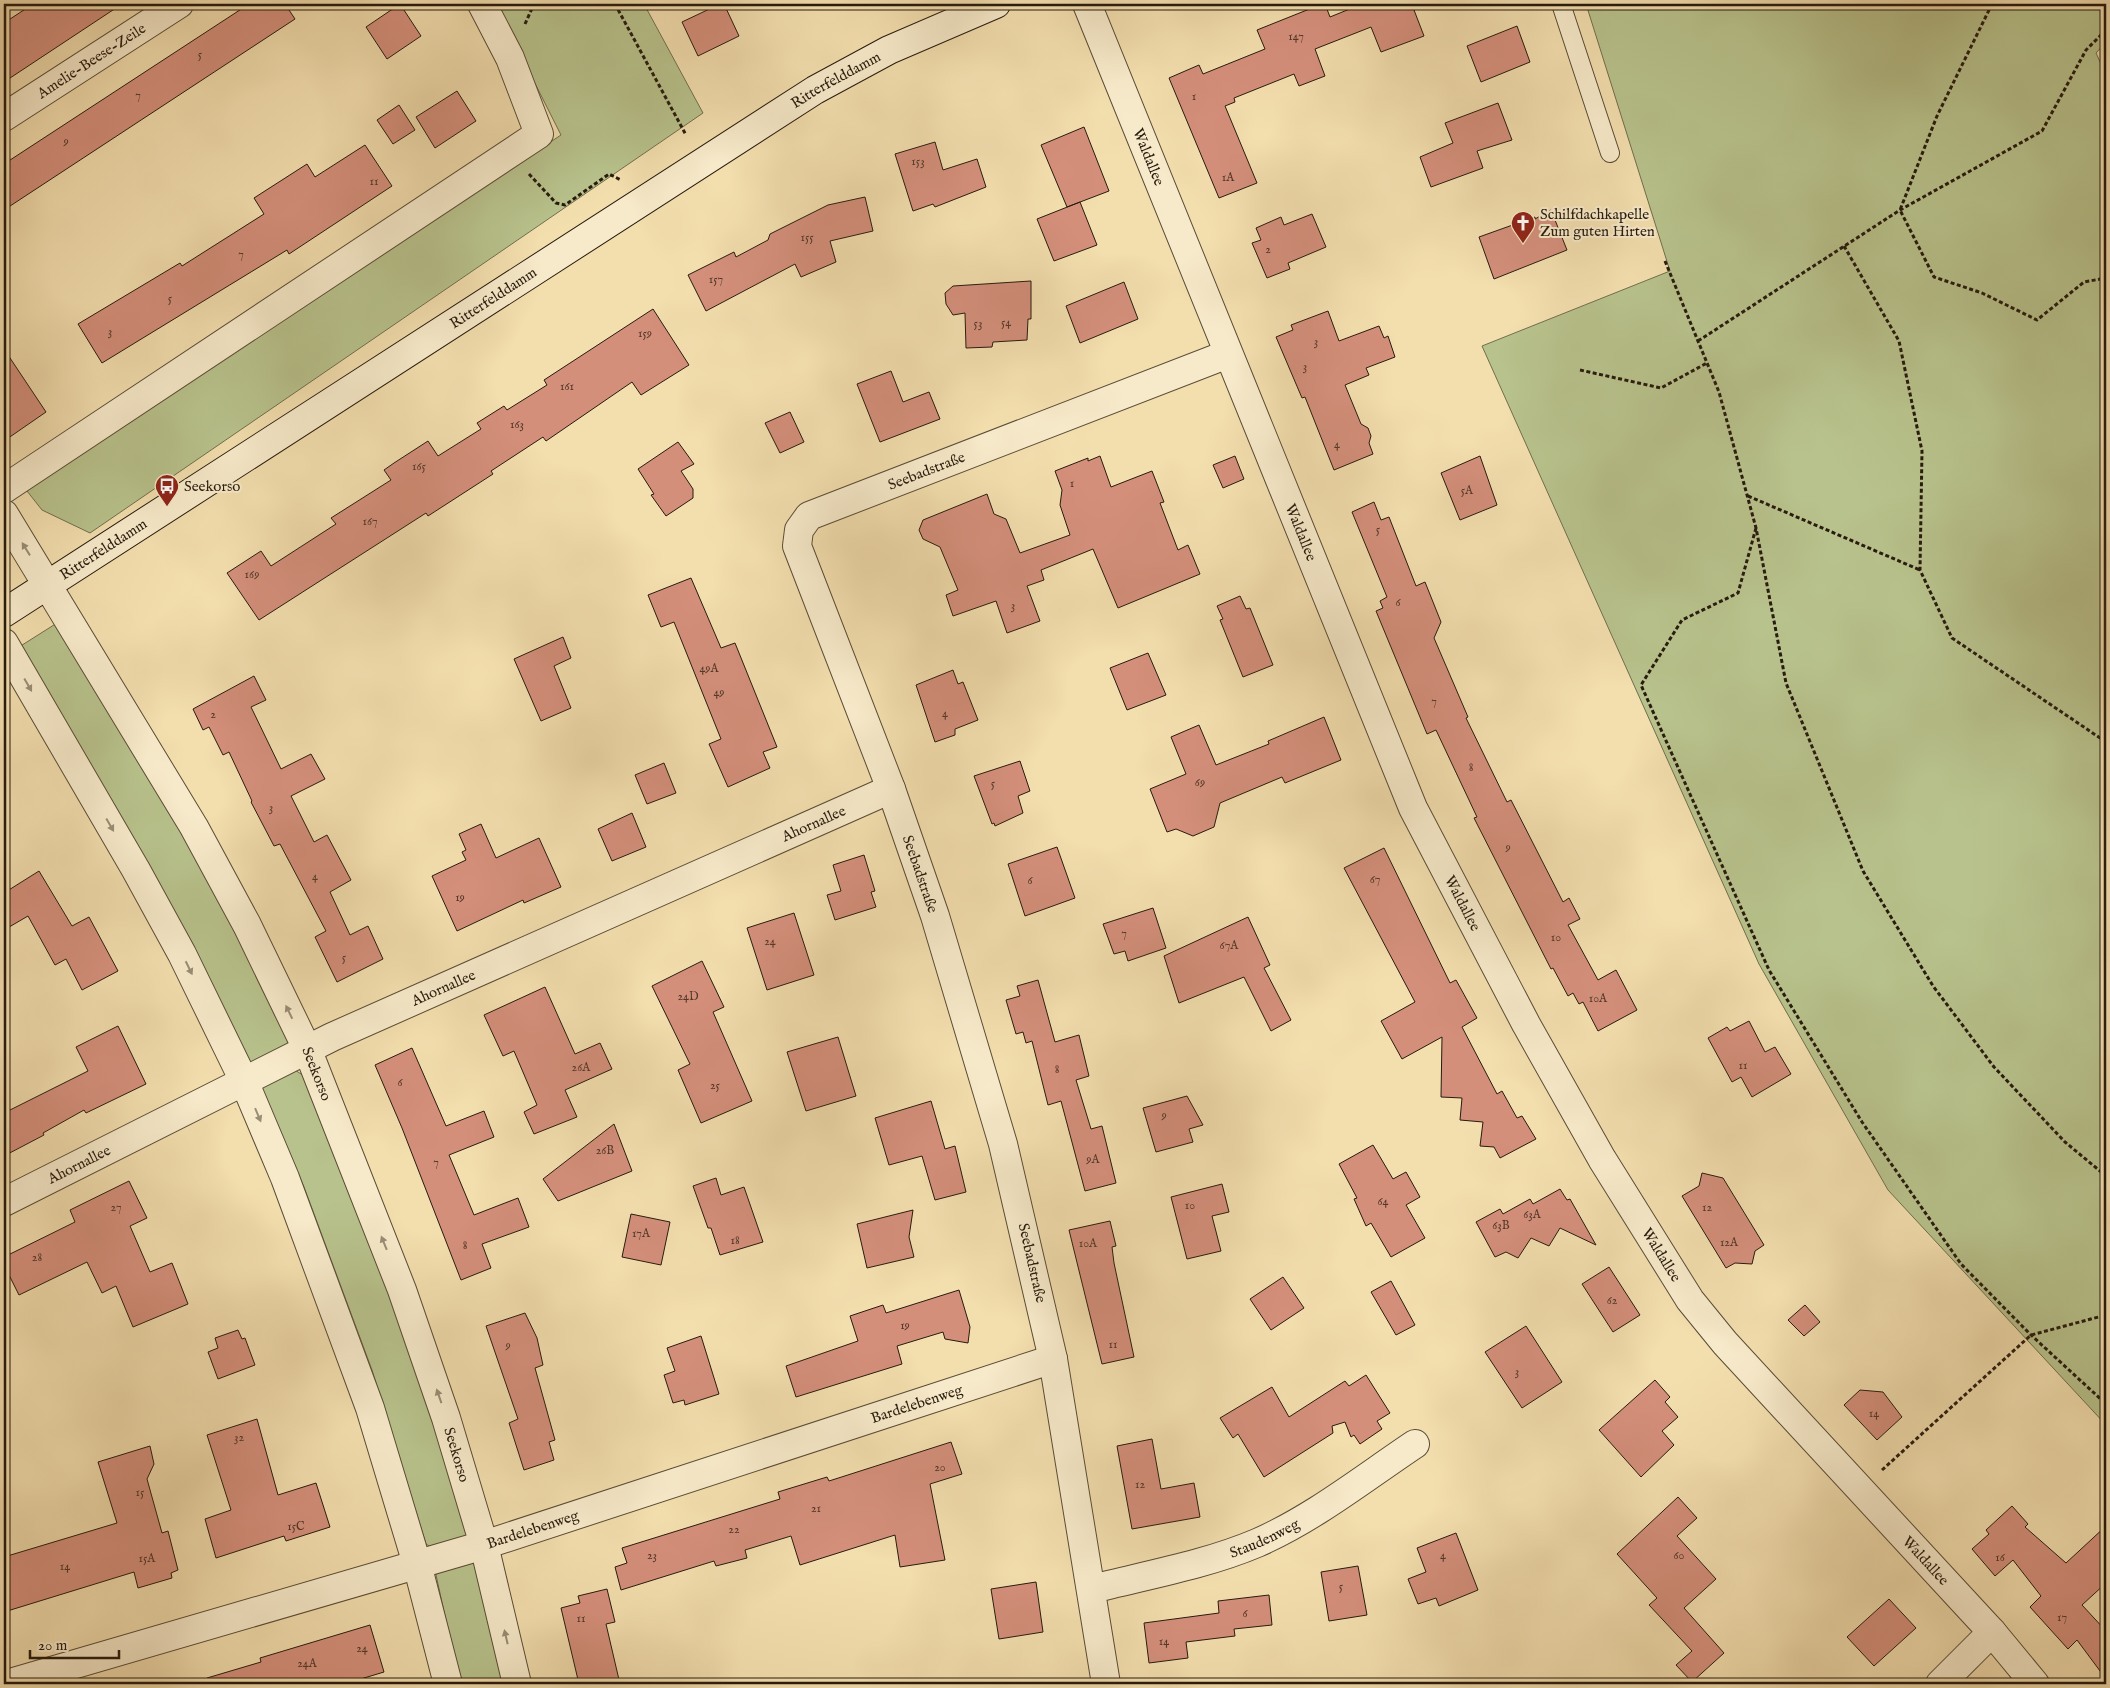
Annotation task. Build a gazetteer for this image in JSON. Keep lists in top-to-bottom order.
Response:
{
  "streets": {
    "street": [
      "Amelie-Beese-Zeile",
      "Ritterfelddamm",
      "Waldallee",
      "Seebadstraße",
      "Ahornallee",
      "Seekorso",
      "Bardelebenweg",
      "Staudenweg"
    ]
  },
  "crossings": [
    ["Ritterfelddamm", "Seekorso"],
    ["Waldallee", "Seebadstraße"],
    ["Seebadstraße", "Ahornallee"],
    ["Seebadstraße", "Bardelebenweg"],
    ["Seebadstraße", "Staudenweg"],
    ["Ahornallee", "Seekorso"],
    ["Seekorso", "Bardelebenweg"]
  ],
  "places": {
    "church": ["Schilfdachkapelle Zum guten Hirten"],
    "bus stop": ["Seekorso"]
  },
  "house_numbers": [
    "147",
    "5",
    "7",
    "1",
    "9",
    "153",
    "1A",
    "11",
    "155",
    "2",
    "7",
    "157",
    "5",
    "54",
    "53",
    "3",
    "159",
    "3",
    "3",
    "161",
    "163",
    "4",
    "165",
    "1",
    "5A",
    "167",
    "5",
    "169",
    "6",
    "3",
    "49A",
    "49",
    "7",
    "4",
    "2",
    "8",
    "69",
    "5",
    "3",
    "9",
    "4",
    "67",
    "6",
    "19",
    "7",
    "10",
    "24",
    "67A",
    "5",
    "24D",
    "10A",
    "11",
    "26A",
    "8",
    "6",
    "25",
    "9",
    "26B",
    "9A",
    "7",
    "64",
    "10",
    "27",
    "12",
    "63A",
    "63B",
    "17A",
    "18",
    "12A",
    "10A",
    "8",
    "28",
    "62",
    "19",
    "11",
    "9",
    "3",
    "14",
    "32",
    "20",
    "12",
    "15",
    "21",
    "15C",
    "22",
    "23",
    "4",
    "60",
    "16",
    "15A",
    "14",
    "5",
    "6",
    "17",
    "11",
    "14",
    "24",
    "24A"
  ],
  "scale_bar": "20 m"
}
